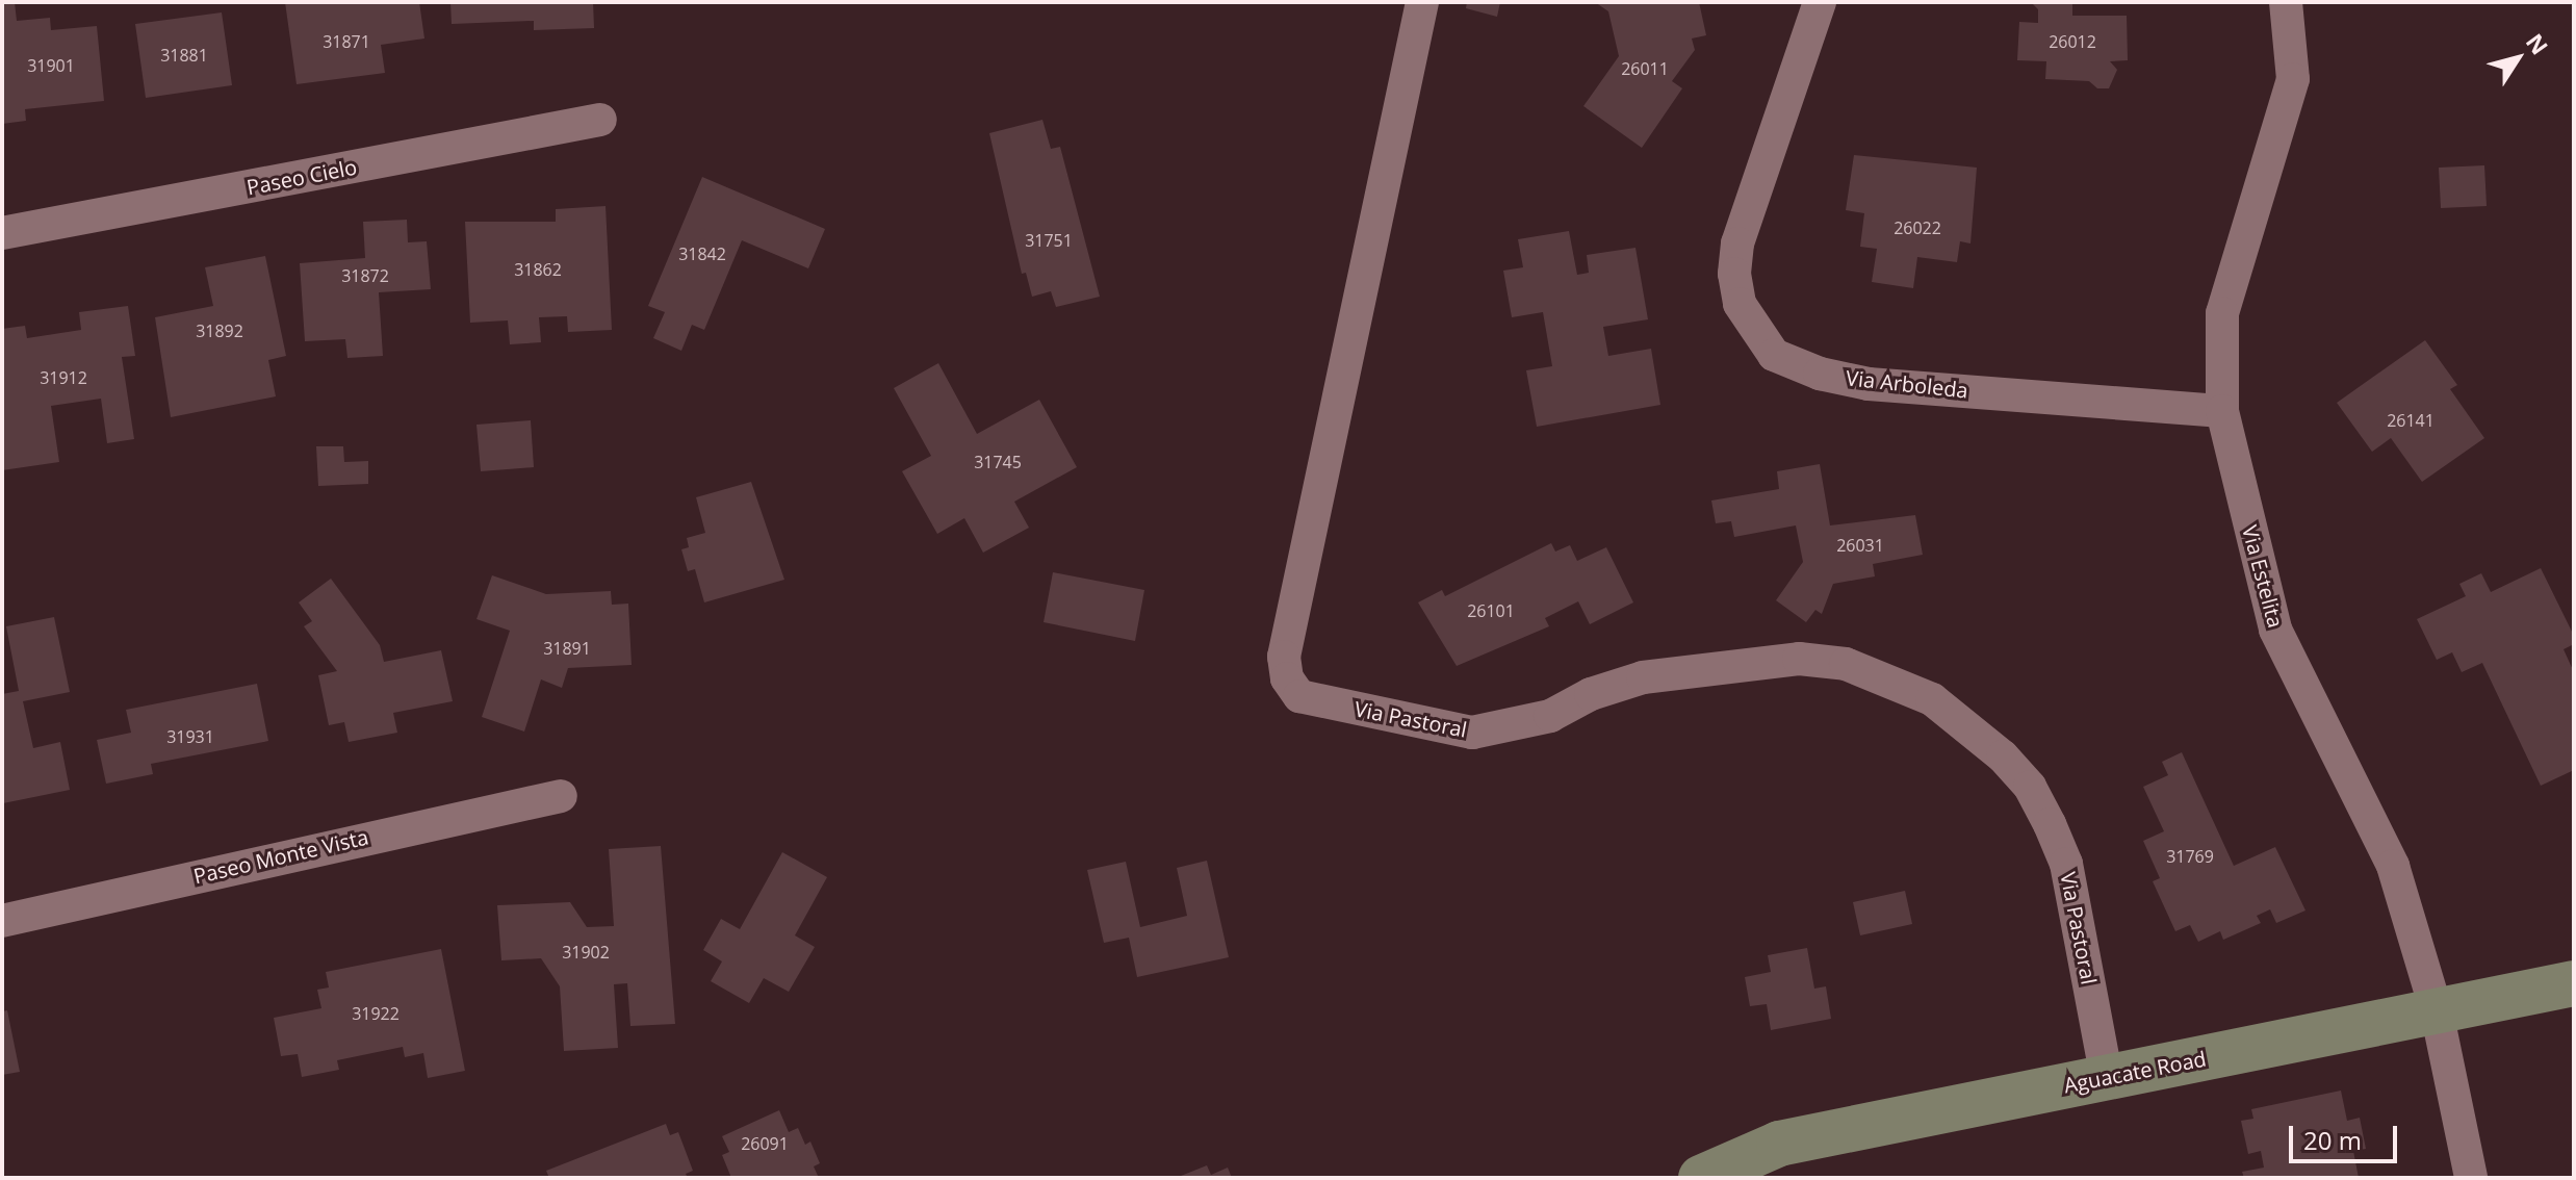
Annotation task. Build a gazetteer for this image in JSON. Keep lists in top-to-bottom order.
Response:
{
  "streets": {
    "street": [
      "Paseo Cielo",
      "Via Arboleda",
      "Via Estelita",
      "Via Pastoral",
      "Paseo Monte Vista",
      "Aguacate Road"
    ]
  },
  "crossings": [
    ["Via Arboleda", "Via Estelita"],
    ["Via Estelita", "Aguacate Road"],
    ["Via Pastoral", "Aguacate Road"]
  ],
  "house_numbers": [
    "31871",
    "26012",
    "31881",
    "31901",
    "26011",
    "26022",
    "31751",
    "31842",
    "31862",
    "31872",
    "31892",
    "31912",
    "26141",
    "31745",
    "26031",
    "26101",
    "31891",
    "31931",
    "31769",
    "31902",
    "31922",
    "26091"
  ],
  "scale_bar": "20 m",
  "north": "top right"
}
